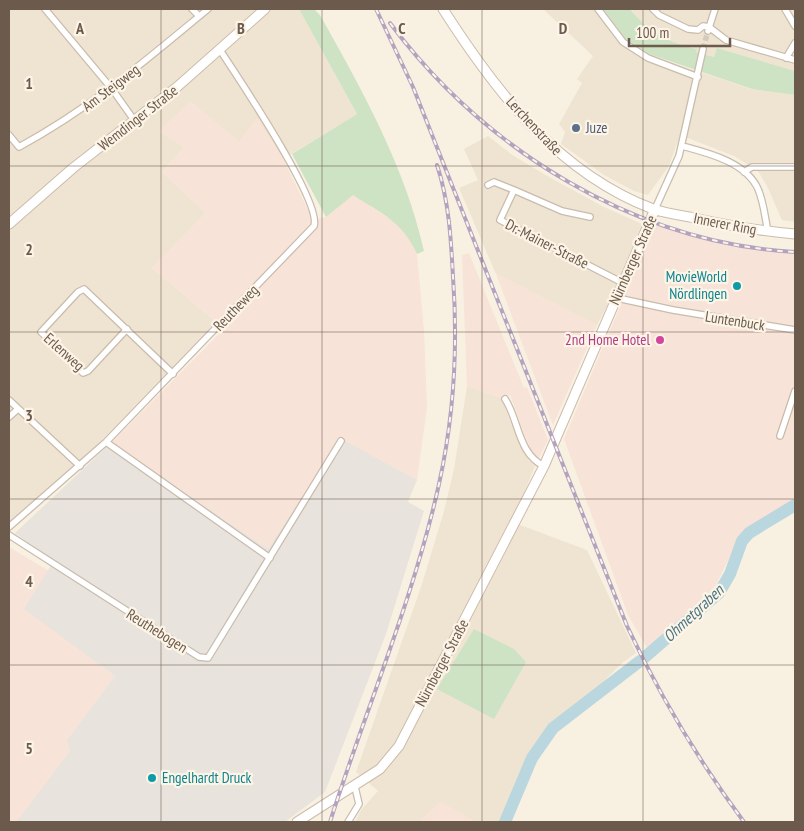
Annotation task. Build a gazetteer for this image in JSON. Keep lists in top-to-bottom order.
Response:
{
  "streets": {
    "main road": [
      "Wemdinger Straße",
      "Lerchenstraße",
      "Innerer Ring",
      "Nürnberger Straße"
    ],
    "street": [
      "Am Steigweg",
      "Dr.-Mainer-Straße",
      "Reutheweg",
      "Luntenbuck",
      "Erlenweg",
      "Reuthebogen"
    ]
  },
  "crossings": [
    ["Wemdinger Straße", "Reutheweg"],
    ["Lerchenstraße", "Innerer Ring"],
    ["Lerchenstraße", "Nürnberger Straße"],
    ["Innerer Ring", "Nürnberger Straße"],
    ["Dr.-Mainer-Straße", "Nürnberger Straße"],
    ["Nürnberger Straße", "Luntenbuck"],
    ["Reutheweg", "Erlenweg"]
  ],
  "water": ["Ohmetgraben"],
  "places": [
    "Juze",
    "MovieWorld Nördlingen",
    "2nd Home Hotel",
    "Engelhardt Druck"
  ],
  "scale_bar": "100 m",
  "grid": {
    "columns": [
      "A",
      "B",
      "C",
      "D"
    ],
    "rows": [
      "1",
      "2",
      "3",
      "4",
      "5"
    ]
  }
}
